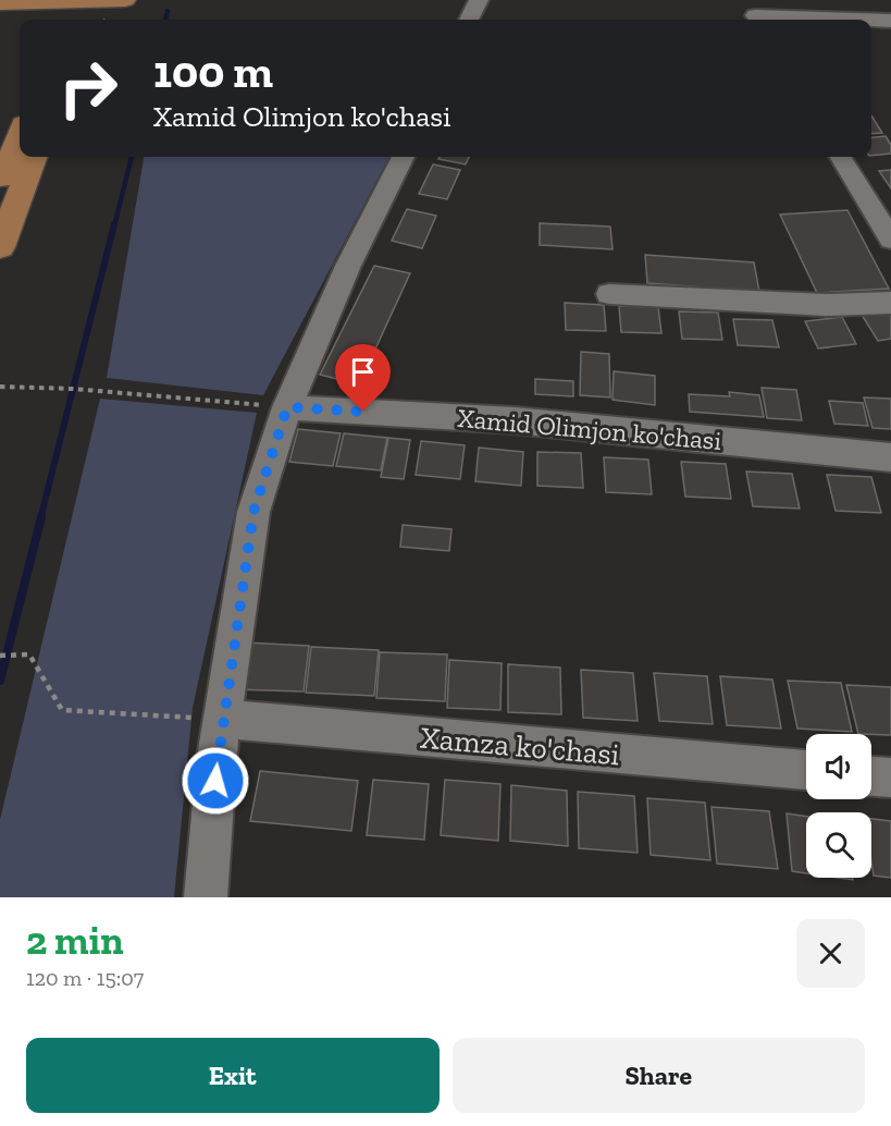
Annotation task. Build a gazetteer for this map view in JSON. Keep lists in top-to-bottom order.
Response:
{
  "streets": {
    "street": ["Xamid Olimjon ko'chasi", "Xamza ko'chasi"]
  },
  "page": {
    "turn": ["100 m", "Xamid Olimjon ko'chasi"],
    "heading": ["2 min", "120 m · 15:07"],
    "buttons": ["Exit", "Share"]
  }
}
